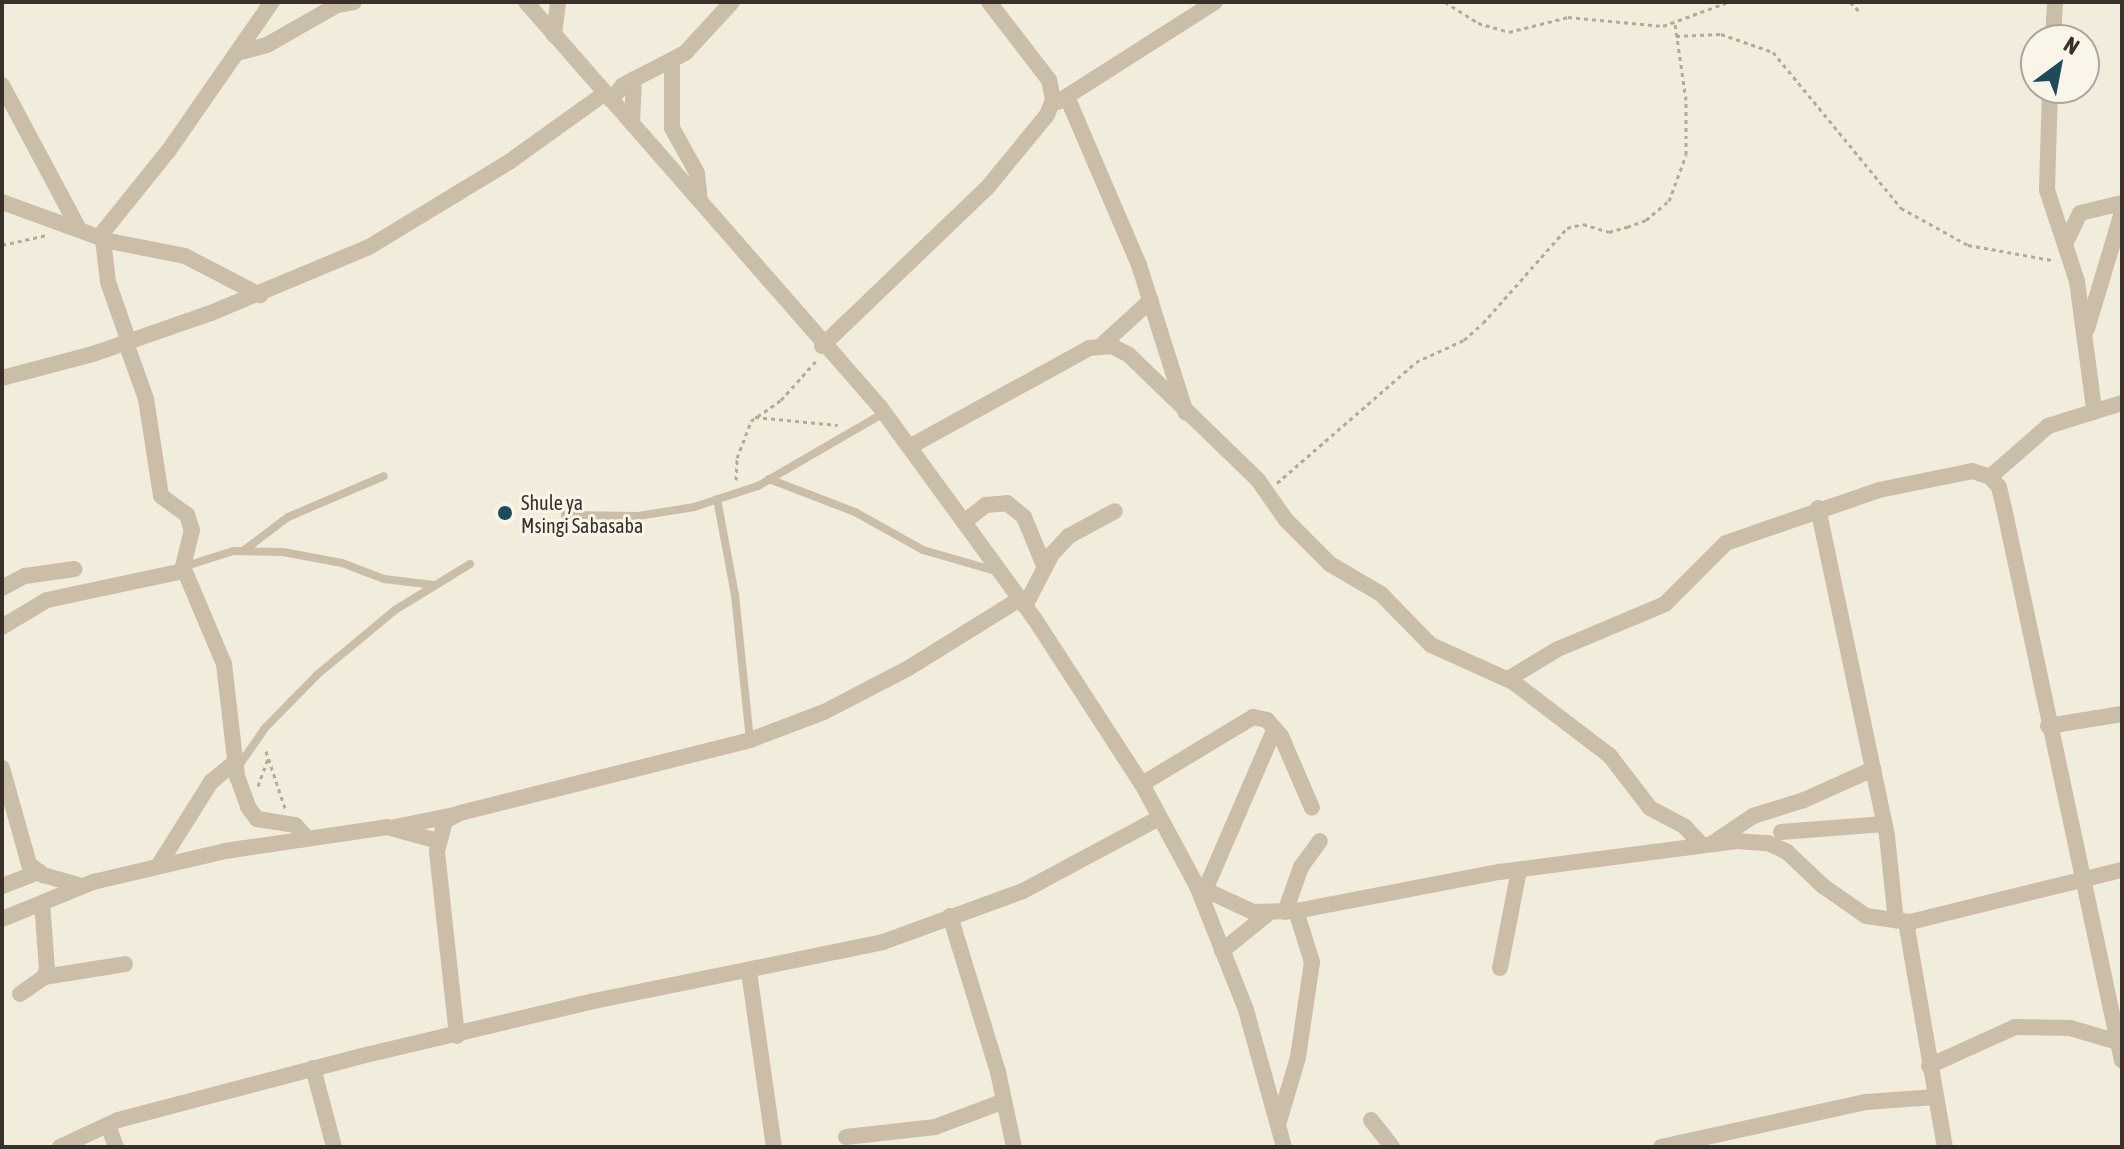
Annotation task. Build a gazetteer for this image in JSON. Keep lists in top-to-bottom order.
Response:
{
  "places": ["Shule ya Msingi Sabasaba"],
  "north": "top right"
}
